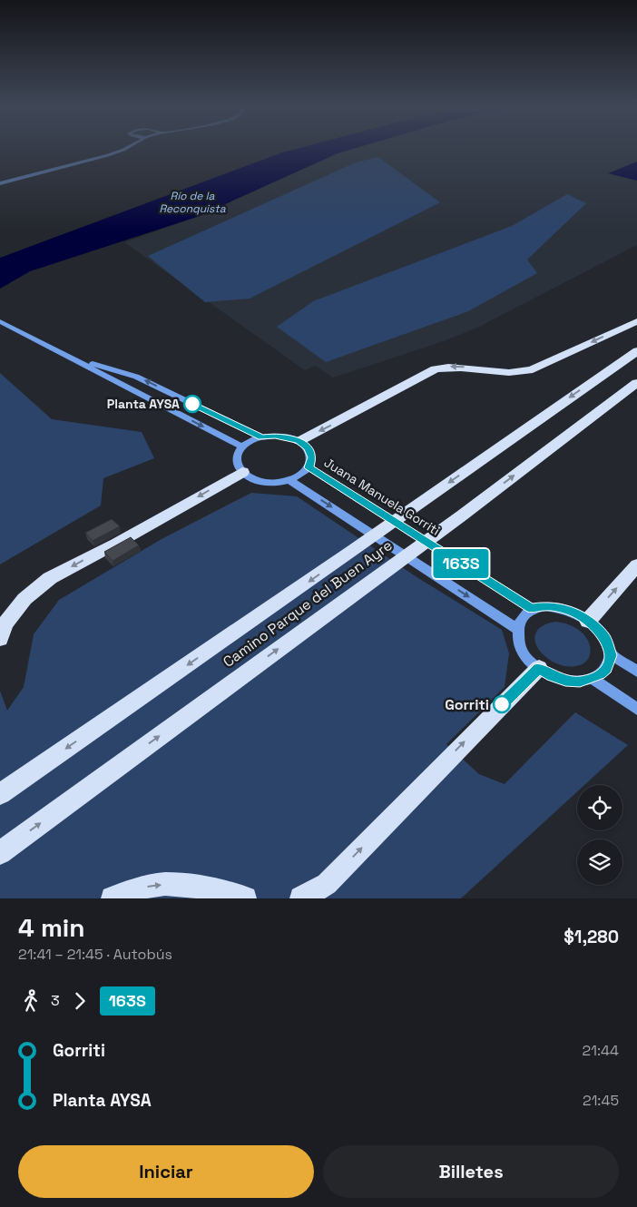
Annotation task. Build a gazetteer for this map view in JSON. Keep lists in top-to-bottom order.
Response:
{
  "streets": {
    "highway": ["Camino Parque del Buen Ayre"],
    "main road": ["Juana Manuela Gorriti"]
  },
  "water": ["Río de la Reconquista"],
  "places": ["Planta AYSA", "Gorriti"],
  "lines": ["bus line 163S"],
  "page": {
    "on_map": "163S",
    "heading": ["4 min", "21:41 – 21:45 · Autobús", "$1,280"],
    "legs": ["3", "163S"],
    "list": [
      {
        "name": "Gorriti",
        "value": "21:44"
      },
      {
        "name": "Planta AYSA",
        "value": "21:45"
      }
    ],
    "buttons": ["Iniciar", "Billetes"]
  }
}
